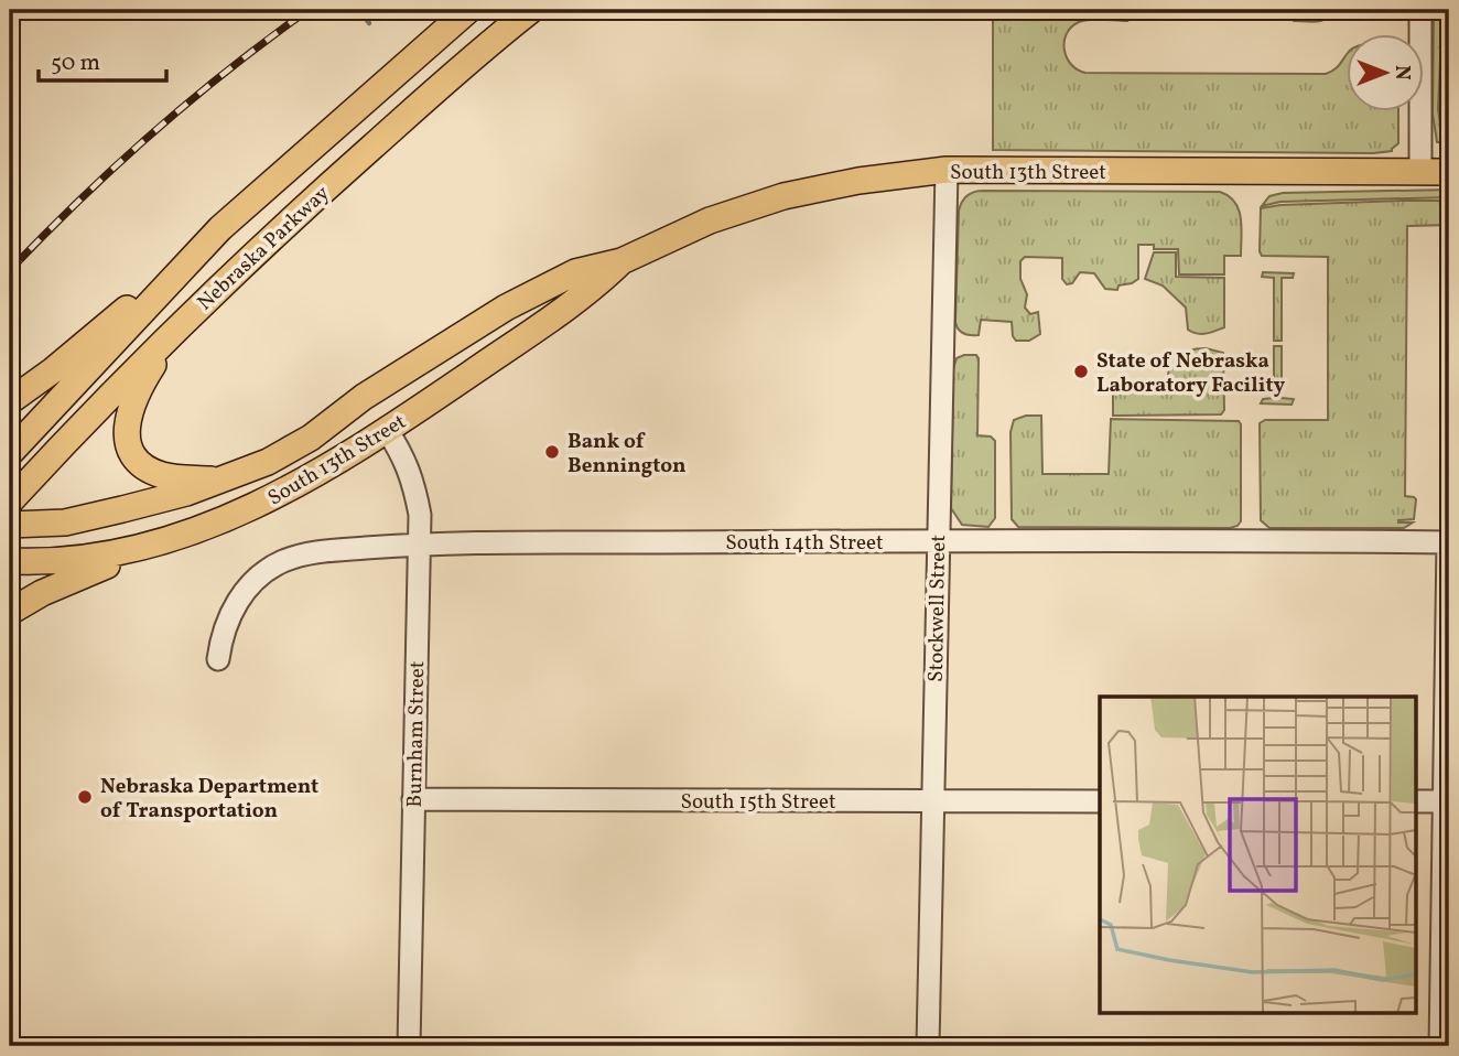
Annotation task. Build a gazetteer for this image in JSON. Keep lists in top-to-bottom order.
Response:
{
  "streets": {
    "main road": ["South 13th Street", "Nebraska Parkway"],
    "street": [
      "South 14th Street",
      "Stockwell Street",
      "Burnham Street",
      "South 15th Street"
    ]
  },
  "crossings": [
    ["South 13th Street", "Stockwell Street"],
    ["South 13th Street", "Burnham Street"],
    ["South 14th Street", "Stockwell Street"],
    ["South 14th Street", "Burnham Street"],
    ["Stockwell Street", "South 15th Street"],
    ["Burnham Street", "South 15th Street"]
  ],
  "places": ["State of Nebraska Laboratory Facility", "Bank of Bennington", "Nebraska Department of Transportation"],
  "scale_bar": "50 m",
  "north": "right"
}
